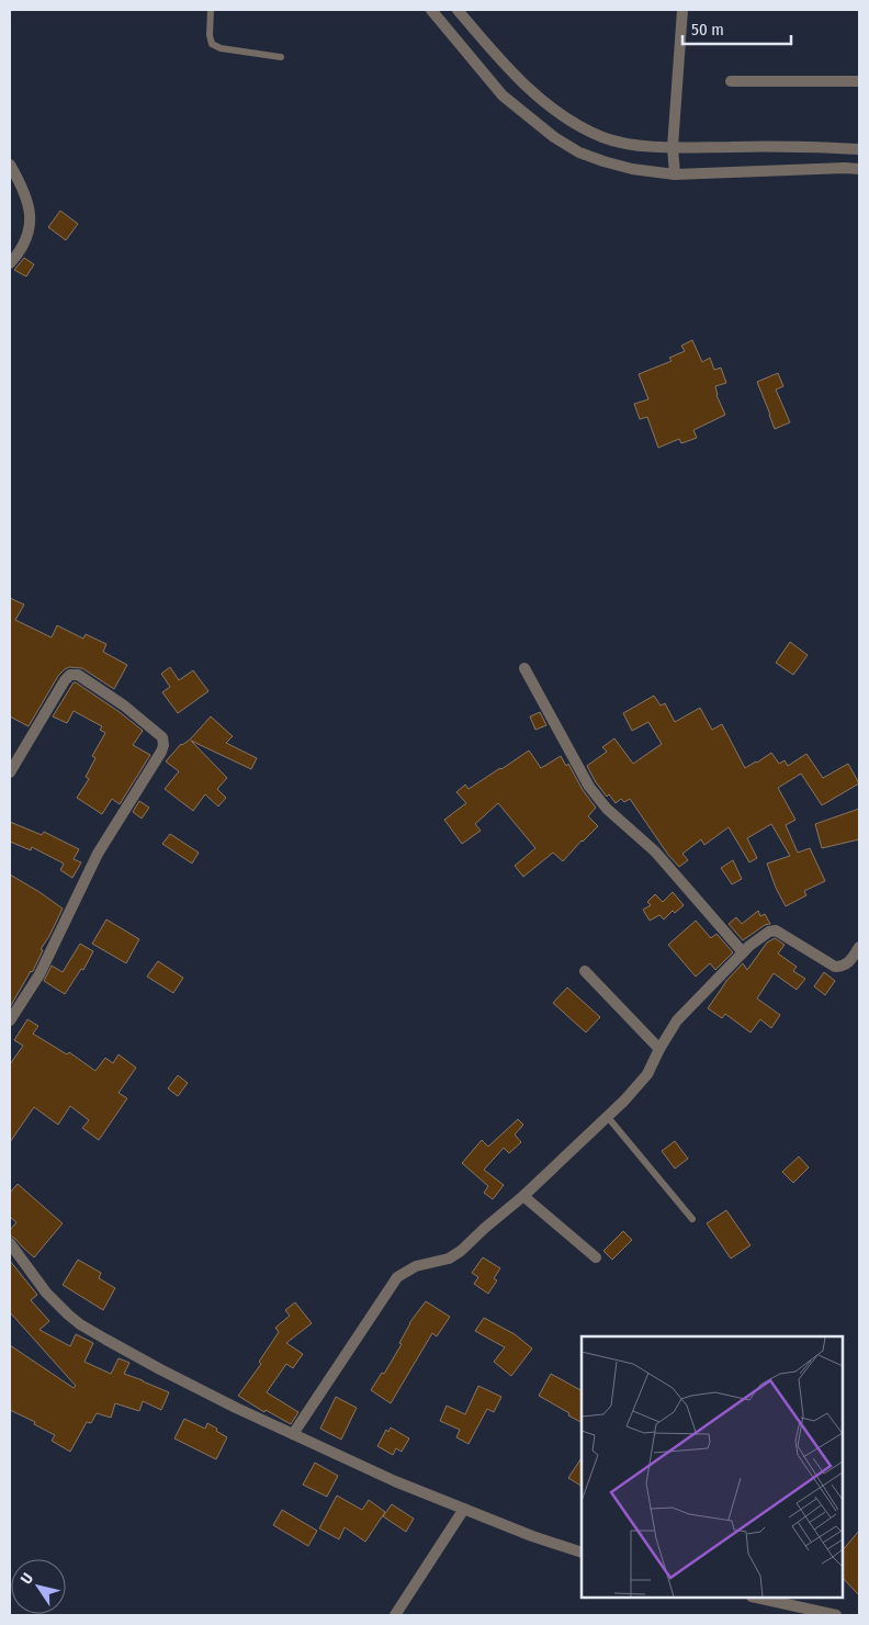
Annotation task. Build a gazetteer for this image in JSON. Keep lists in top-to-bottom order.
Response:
{
  "scale_bar": "50 m",
  "north": "top left"
}
